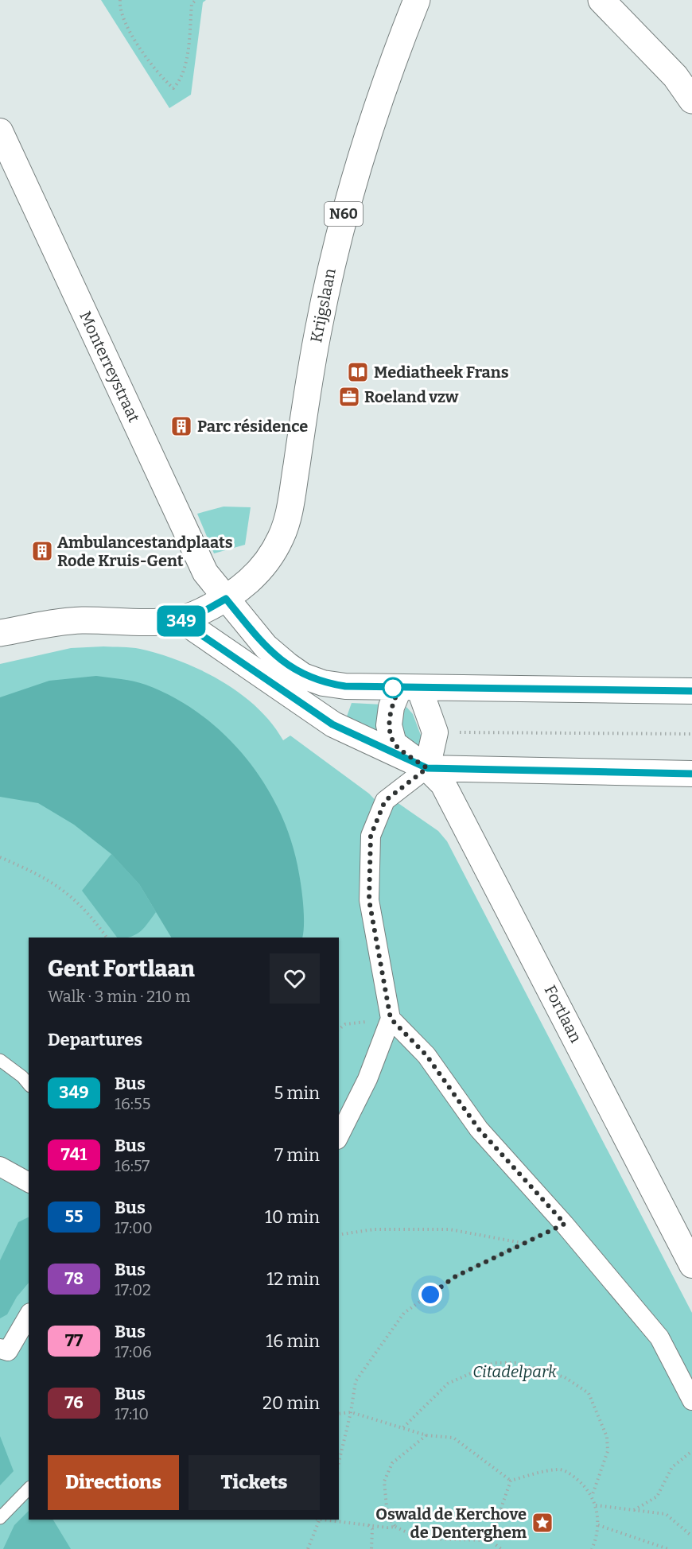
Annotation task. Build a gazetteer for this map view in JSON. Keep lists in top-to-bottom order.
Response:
{
  "streets": {
    "main road": ["N60", "Krijgslaan"],
    "street": ["Monterreystraat", "Fortlaan"]
  },
  "crossings": [
    ["N60", "Krijgslaan"],
    ["N60", "Monterreystraat"],
    ["Krijgslaan", "Monterreystraat"]
  ],
  "parks": ["Citadelpark"],
  "places": {
    "library": ["Mediatheek Frans"],
    "office": ["Roeland vzw"],
    "building": ["Parc résidence", "Ambulancestandplaats Rode Kruis-Gent"],
    "place": ["Oswald de Kerchove de Denterghem"]
  },
  "lines": ["bus line 349"],
  "page": {
    "on_map": "349",
    "heading": [
      ["Gent Fortlaan", "Walk · 3 min · 210 m"],
      "Departures"
    ],
    "list": [
      {
        "mark": "349",
        "name": "Bus",
        "note": "16:55",
        "value": "5 min"
      },
      {
        "mark": "741",
        "name": "Bus",
        "note": "16:57",
        "value": "7 min"
      },
      {
        "mark": "55",
        "name": "Bus",
        "note": "17:00",
        "value": "10 min"
      },
      {
        "mark": "78",
        "name": "Bus",
        "note": "17:02",
        "value": "12 min"
      },
      {
        "mark": "77",
        "name": "Bus",
        "note": "17:06",
        "value": "16 min"
      },
      {
        "mark": "76",
        "name": "Bus",
        "note": "17:10",
        "value": "20 min"
      }
    ],
    "buttons": ["Directions", "Tickets"]
  }
}
